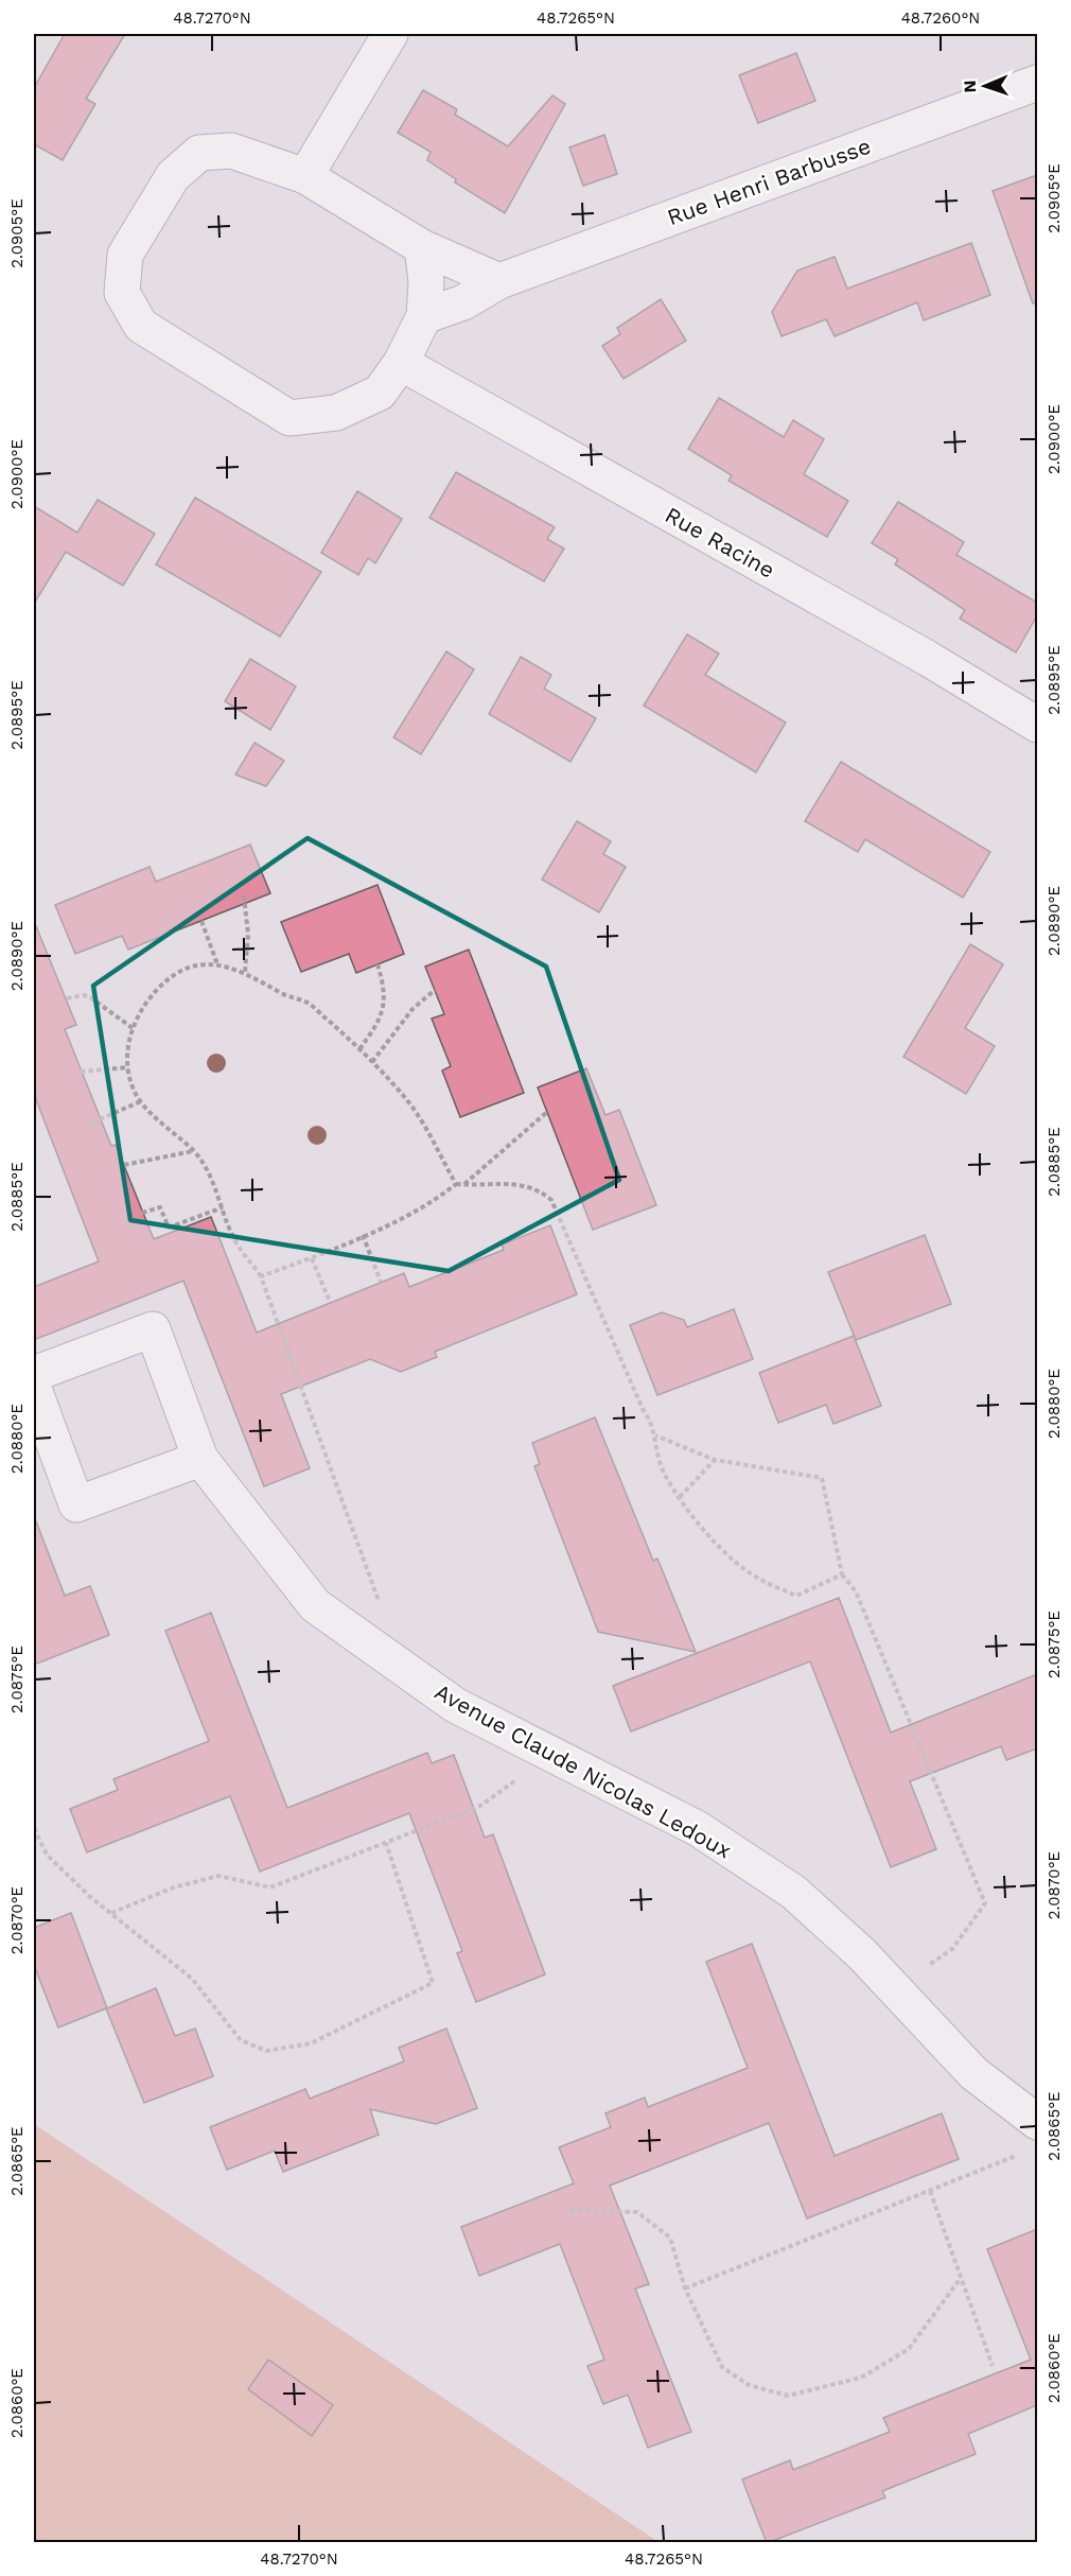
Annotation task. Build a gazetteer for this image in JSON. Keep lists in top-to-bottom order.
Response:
{
  "streets": {
    "street": ["Rue Henri Barbusse", "Rue Racine", "Avenue Claude Nicolas Ledoux"]
  },
  "north": "left",
  "coordinates": [
    "48.7270°N",
    "48.7265°N",
    "48.7260°N",
    "2.0905°E",
    "2.0900°E",
    "2.0895°E",
    "2.0890°E",
    "2.0885°E",
    "2.0880°E",
    "2.0875°E",
    "2.0870°E",
    "2.0865°E",
    "2.0860°E"
  ]
}
